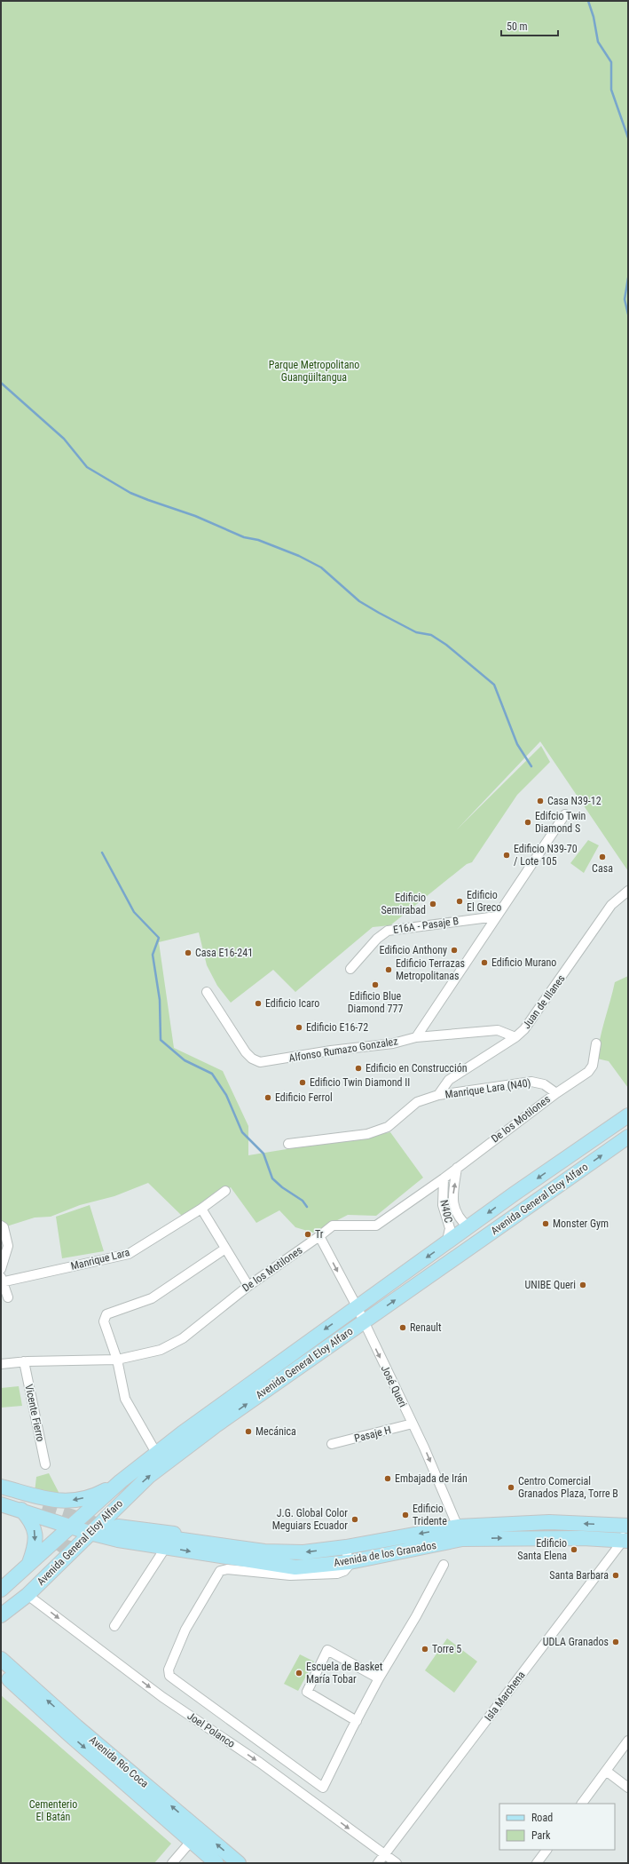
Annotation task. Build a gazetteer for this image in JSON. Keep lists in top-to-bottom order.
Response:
{
  "streets": {
    "main road": ["Avenida General Eloy Alfaro", "Avenida de los Granados", "Avenida Río Coca"],
    "street": [
      "E16A - Pasaje B",
      "Juan de Illanes",
      "Alfonso Rumazo Gonzalez",
      "Manrique Lara (N40)",
      "De los Motilones",
      "N40C",
      "Manrique Lara",
      "José Queri",
      "Vicente Fierro",
      "Pasaje H",
      "Isla Marchena",
      "Joel Polanco"
    ]
  },
  "crossings": [
    ["Juan de Illanes", "Alfonso Rumazo Gonzalez"],
    ["Juan de Illanes", "Manrique Lara (N40)"],
    ["Manrique Lara (N40)", "De los Motilones"],
    ["De los Motilones", "N40C"],
    ["De los Motilones", "José Queri"],
    ["De los Motilones", "Vicente Fierro"],
    ["Avenida General Eloy Alfaro", "N40C"],
    ["Avenida General Eloy Alfaro", "José Queri"],
    ["Avenida General Eloy Alfaro", "Avenida de los Granados"],
    ["Avenida General Eloy Alfaro", "Joel Polanco"],
    ["José Queri", "Pasaje H"],
    ["José Queri", "Avenida de los Granados"],
    ["Avenida de los Granados", "Isla Marchena"],
    ["Isla Marchena", "Joel Polanco"]
  ],
  "one_way": ["José Queri", "Joel Polanco"],
  "parks": ["Parque Metropolitano Guangüiltangua", "Cementerio El Batán"],
  "places": [
    "Casa N39-12",
    "Edifcio Twin Diamond S",
    "Edificio N39-70 / Lote 105",
    "Casa",
    "Edificio El Greco",
    "Edificio Semirabad",
    "Edificio Anthony",
    "Casa E16-241",
    "Edificio Murano",
    "Edificio Terrazas Metropolitanas",
    "Edificio Blue Diamond 777",
    "Edificio Icaro",
    "Edificio E16-72",
    "Edificio en Construcción",
    "Edificio Twin Diamond II",
    "Edificio Ferrol",
    "Monster Gym",
    "Tr",
    "UNIBE Queri",
    "Renault",
    "Mecánica",
    "Embajada de Irán",
    "Centro Comercial Granados Plaza, Torre B",
    "Edificio Tridente",
    "J.G. Global Color Meguiars Ecuador",
    "Edificio Santa Elena",
    "Santa Barbara",
    "UDLA Granados",
    "Torre 5",
    "Escuela de Basket María Tobar"
  ],
  "legend": ["Road", "Park"],
  "scale_bar": "50 m"
}
